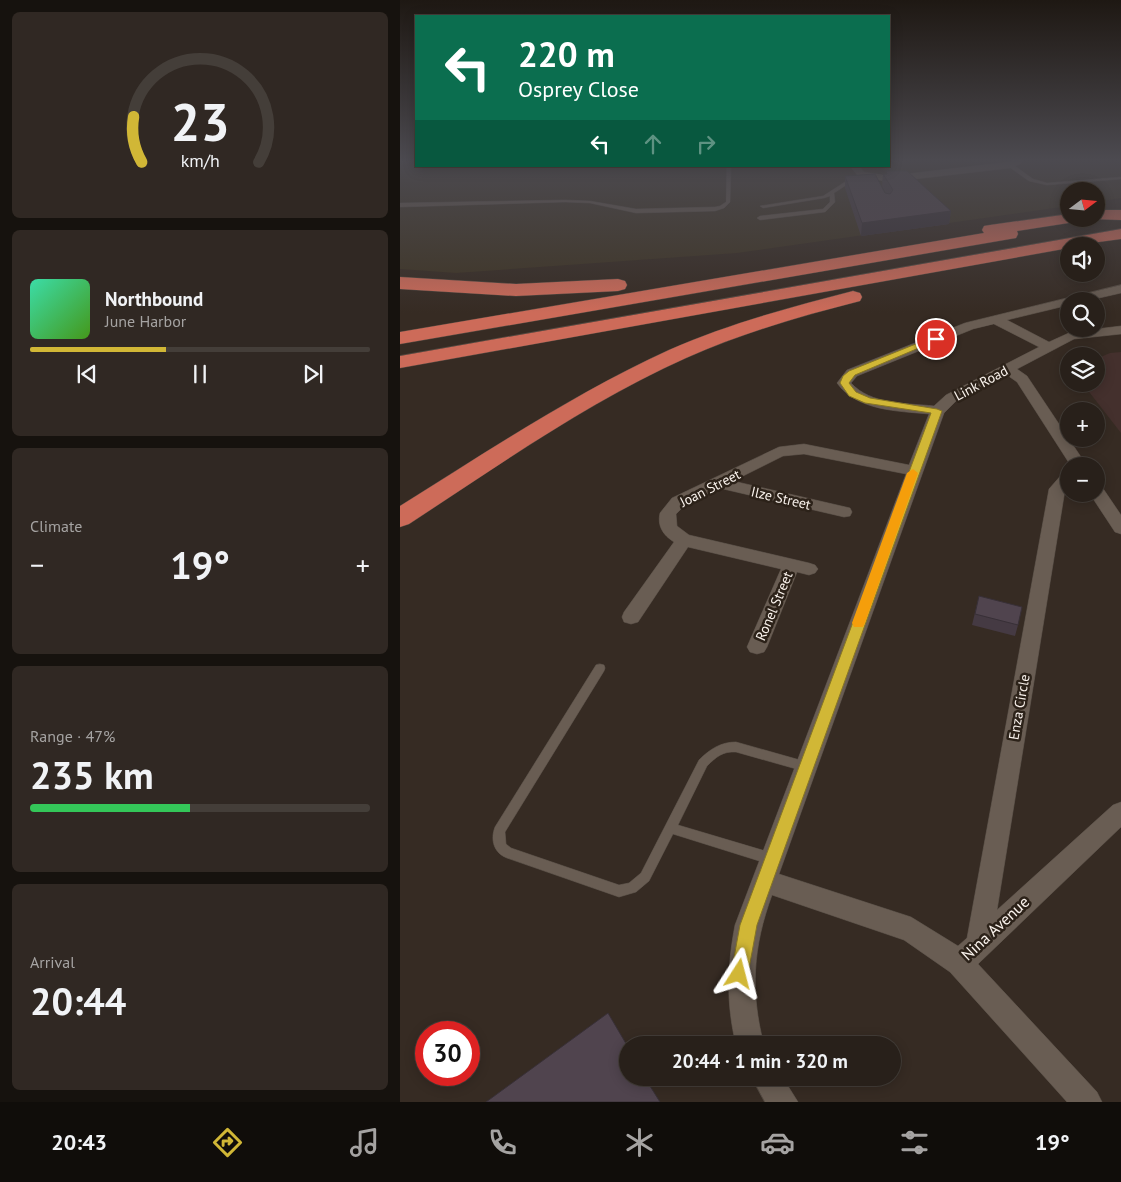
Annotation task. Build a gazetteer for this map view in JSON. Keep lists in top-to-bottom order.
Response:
{
  "streets": {
    "street": [
      "Link Road",
      "Joan Street",
      "Ilze Street",
      "Ronel Street",
      "Enza Circle",
      "Nina Avenue"
    ]
  },
  "crossings": [
    ["Link Road", "Joan Street"],
    ["Link Road", "Nina Avenue"],
    ["Joan Street", "Ilze Street"],
    ["Joan Street", "Ronel Street"],
    ["Enza Circle", "Nina Avenue"]
  ],
  "north": "right",
  "page": {
    "turn": ["220 m", "Osprey Close"],
    "map_buttons": ["+", "−"],
    "song": ["Northbound", "June Harbor"],
    "tile": [
      "Climate",
      ["Range · 47%", "235 km"],
      ["Arrival", "20:44"]
    ],
    "heat": ["−", "19°", "+"],
    "limit": "30",
    "trip": "20:44 · 1 min · 320 m",
    "tabs": ["20:43", "19°"],
    "gauge": ["23", "km/h"]
  }
}
